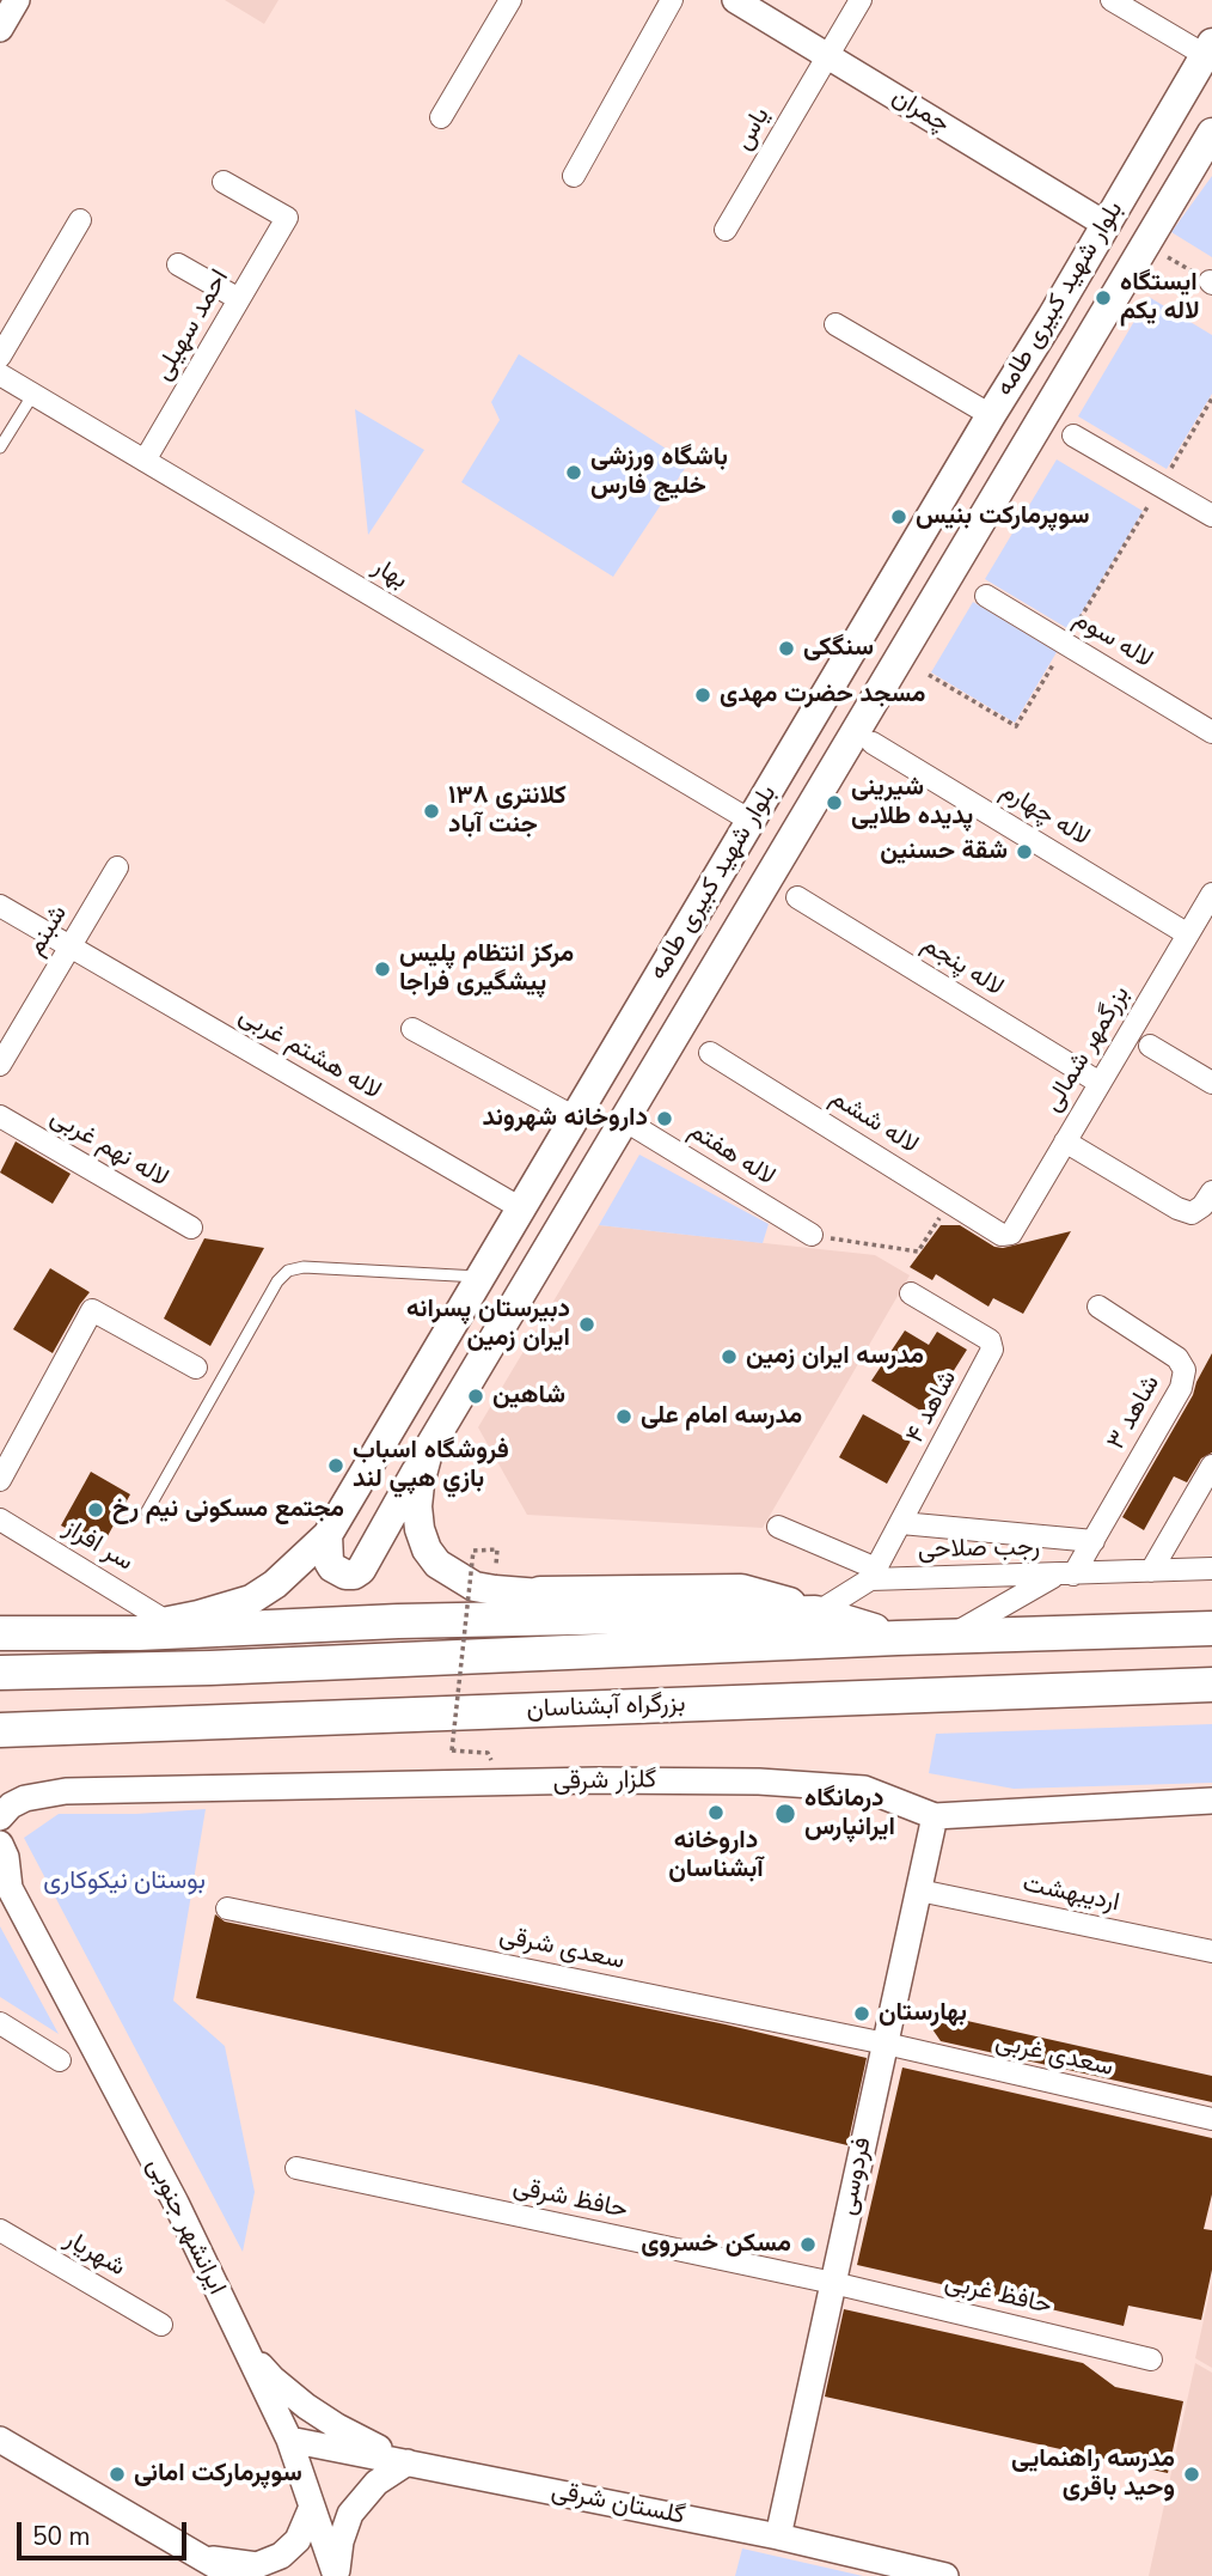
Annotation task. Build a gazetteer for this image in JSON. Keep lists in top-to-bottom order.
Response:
{
  "streets": {
    "highway": ["بزرگراه آبشناسان"],
    "main road": ["بلوار شهید کبیری طامه"],
    "street": [
      "چمران",
      "یاس",
      "احمد سهیلی",
      "بهار",
      "لاله سوم",
      "لاله چهارم",
      "شبنم",
      "لاله پنجم",
      "بزرگمهر شمالی",
      "لاله هشتم غربی",
      "لاله ششم",
      "لاله نهم غربی",
      "لاله هفتم",
      "شاهد ۴",
      "شاهد ۳",
      "سر افراز",
      "رجب صلاحی",
      "گلزار شرقی",
      "اردیبهشت",
      "سعدی شرقی",
      "سعدی غربی",
      "فردوسی",
      "حافظ شرقی",
      "ایرانشهر جنوبی",
      "شهریار",
      "حافظ غربی",
      "گلستان شرقی"
    ]
  },
  "crossings": [
    ["چمران", "یاس"],
    ["چمران", "بلوار شهید کبیری طامه"],
    ["بلوار شهید کبیری طامه", "بهار"],
    ["بلوار شهید کبیری طامه", "لاله هشتم غربی"],
    ["بلوار شهید کبیری طامه", "لاله هفتم"],
    ["بلوار شهید کبیری طامه", "سر افراز"],
    ["احمد سهیلی", "بهار"],
    ["لاله چهارم", "بزرگمهر شمالی"],
    ["شبنم", "لاله هشتم غربی"],
    ["لاله پنجم", "بزرگمهر شمالی"],
    ["بزرگمهر شمالی", "لاله ششم"],
    ["شاهد ۴", "رجب صلاحی"],
    ["شاهد ۳", "رجب صلاحی"],
    ["گلزار شرقی", "فردوسی"],
    ["اردیبهشت", "فردوسی"],
    ["سعدی شرقی", "سعدی غربی"],
    ["سعدی شرقی", "فردوسی"],
    ["سعدی غربی", "فردوسی"],
    ["فردوسی", "حافظ شرقی"],
    ["فردوسی", "حافظ غربی"],
    ["فردوسی", "گلستان شرقی"],
    ["حافظ شرقی", "حافظ غربی"],
    ["ایرانشهر جنوبی", "گلستان شرقی"]
  ],
  "parks": ["بوستان نیکوکاری"],
  "places": [
    "ایستگاه لاله یکم",
    "باشگاه ورزشی خلیج فارس",
    "سوپرمارکت بنیس",
    "سنگکی",
    "مسجد حضرت مهدی",
    "شيرينی پديده طلايی",
    "کلانتری ۱۳۸ جنت آباد",
    "شقة حسنين",
    "مرکز انتظام پلیس پیشگیری فراجا",
    "داروخانه شهروند",
    "دبیرستان پسرانه ایران زمین",
    "مدرسه ایران زمین",
    "شاهین",
    "مدرسه امام علی",
    "فروشگاه اسباب بازي هپي لند",
    "مجتمع مسکونی نیم رخ",
    "داروخانه آبشناسان",
    "درمانگاه ایرانپارس",
    "بهارستان",
    "مسکن خسروی",
    "سوپرمارکت امانی",
    "مدرسه راهنمایی وحید باقری"
  ],
  "scale_bar": "50 m"
}
